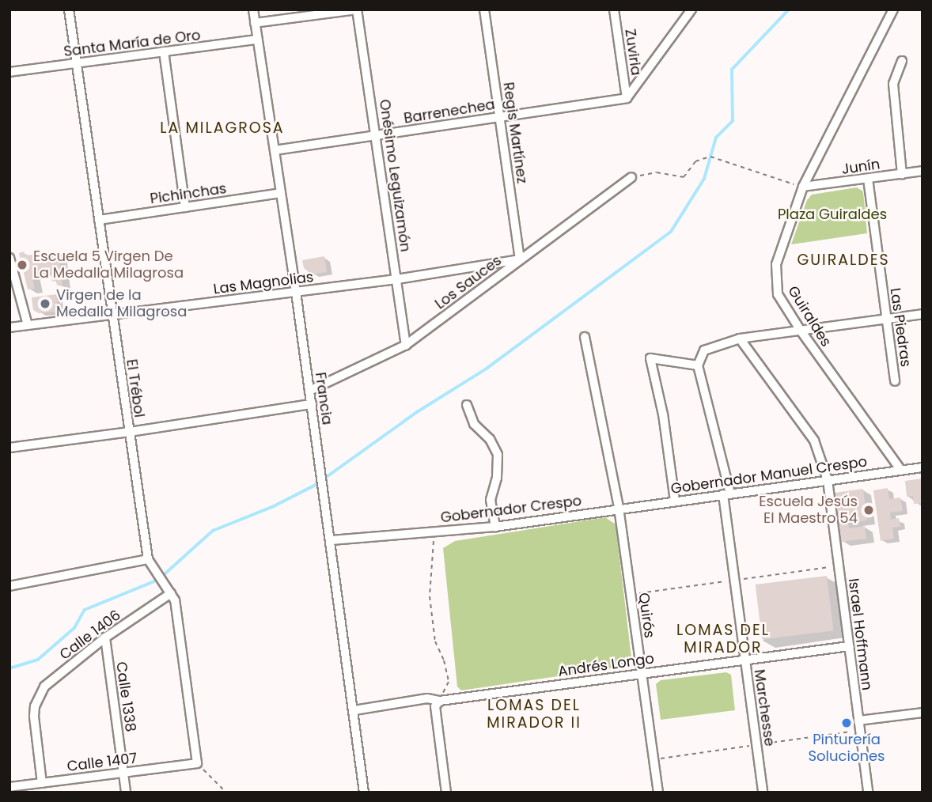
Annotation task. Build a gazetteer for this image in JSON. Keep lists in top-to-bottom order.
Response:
{
  "streets": {
    "street": [
      "Santa María de Oro",
      "Zuviria",
      "Barrenechea",
      "Regis Martínez",
      "Junín",
      "Onésimo Leguizamón",
      "Pichinchas",
      "Los Sauces",
      "Las Magnolias",
      "Guiraldes",
      "Las Piedras",
      "El Trébol",
      "Francia",
      "Gobernador Manuel Crespo",
      "Gobernador Crespo",
      "Quirós",
      "Israel Hoffmann",
      "Calle 1406",
      "Andrés Longo",
      "Calle 1338",
      "Marchesse",
      "Calle 1407"
    ]
  },
  "crossings": [
    ["Santa María de Oro", "El Trébol"],
    ["Santa María de Oro", "Francia"],
    ["Zuviria", "Barrenechea"],
    ["Barrenechea", "Regis Martínez"],
    ["Barrenechea", "Onésimo Leguizamón"],
    ["Barrenechea", "Francia"],
    ["Regis Martínez", "Los Sauces"],
    ["Regis Martínez", "Las Magnolias"],
    ["Junín", "Guiraldes"],
    ["Junín", "Las Piedras"],
    ["Onésimo Leguizamón", "Los Sauces"],
    ["Onésimo Leguizamón", "Las Magnolias"],
    ["Pichinchas", "El Trébol"],
    ["Pichinchas", "Francia"],
    ["Los Sauces", "Las Magnolias"],
    ["Los Sauces", "Francia"],
    ["Las Magnolias", "El Trébol"],
    ["Las Magnolias", "Francia"],
    ["Guiraldes", "Gobernador Manuel Crespo"],
    ["El Trébol", "Calle 1406"],
    ["El Trébol", "Calle 1407"],
    ["Francia", "Gobernador Crespo"],
    ["Francia", "Andrés Longo"],
    ["Gobernador Manuel Crespo", "Gobernador Crespo"],
    ["Gobernador Manuel Crespo", "Quirós"],
    ["Gobernador Manuel Crespo", "Israel Hoffmann"],
    ["Gobernador Manuel Crespo", "Marchesse"],
    ["Gobernador Crespo", "Quirós"],
    ["Quirós", "Andrés Longo"],
    ["Israel Hoffmann", "Andrés Longo"],
    ["Calle 1406", "Calle 1338"],
    ["Calle 1406", "Calle 1407"],
    ["Andrés Longo", "Marchesse"],
    ["Calle 1338", "Calle 1407"]
  ],
  "districts": [
    "LA MILAGROSA",
    "GUIRALDES",
    "LOMAS DEL MIRADOR",
    "LOMAS DEL MIRADOR II"
  ],
  "parks": ["Plaza Guiraldes"],
  "places": [
    "Escuela 5 Virgen De La Medalla Milagrosa",
    "Virgen de la Medalla Milagrosa",
    "Escuela Jesús El Maestro 54",
    "Pinturería Soluciones"
  ]
}
